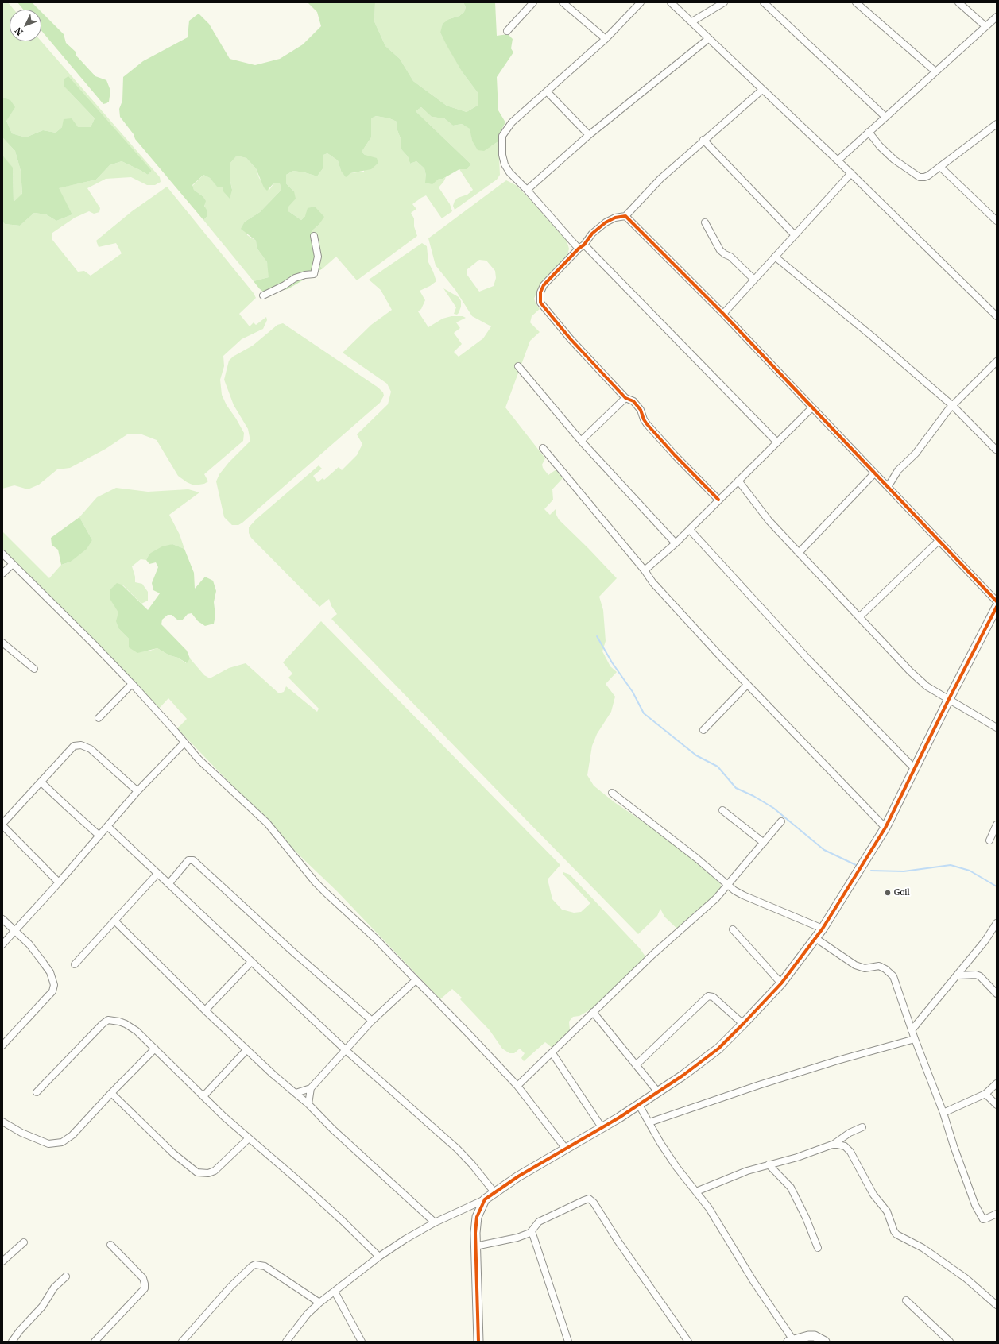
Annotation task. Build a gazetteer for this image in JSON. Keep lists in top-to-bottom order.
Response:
{
  "places": ["Goil"],
  "north": "bottom left"
}
